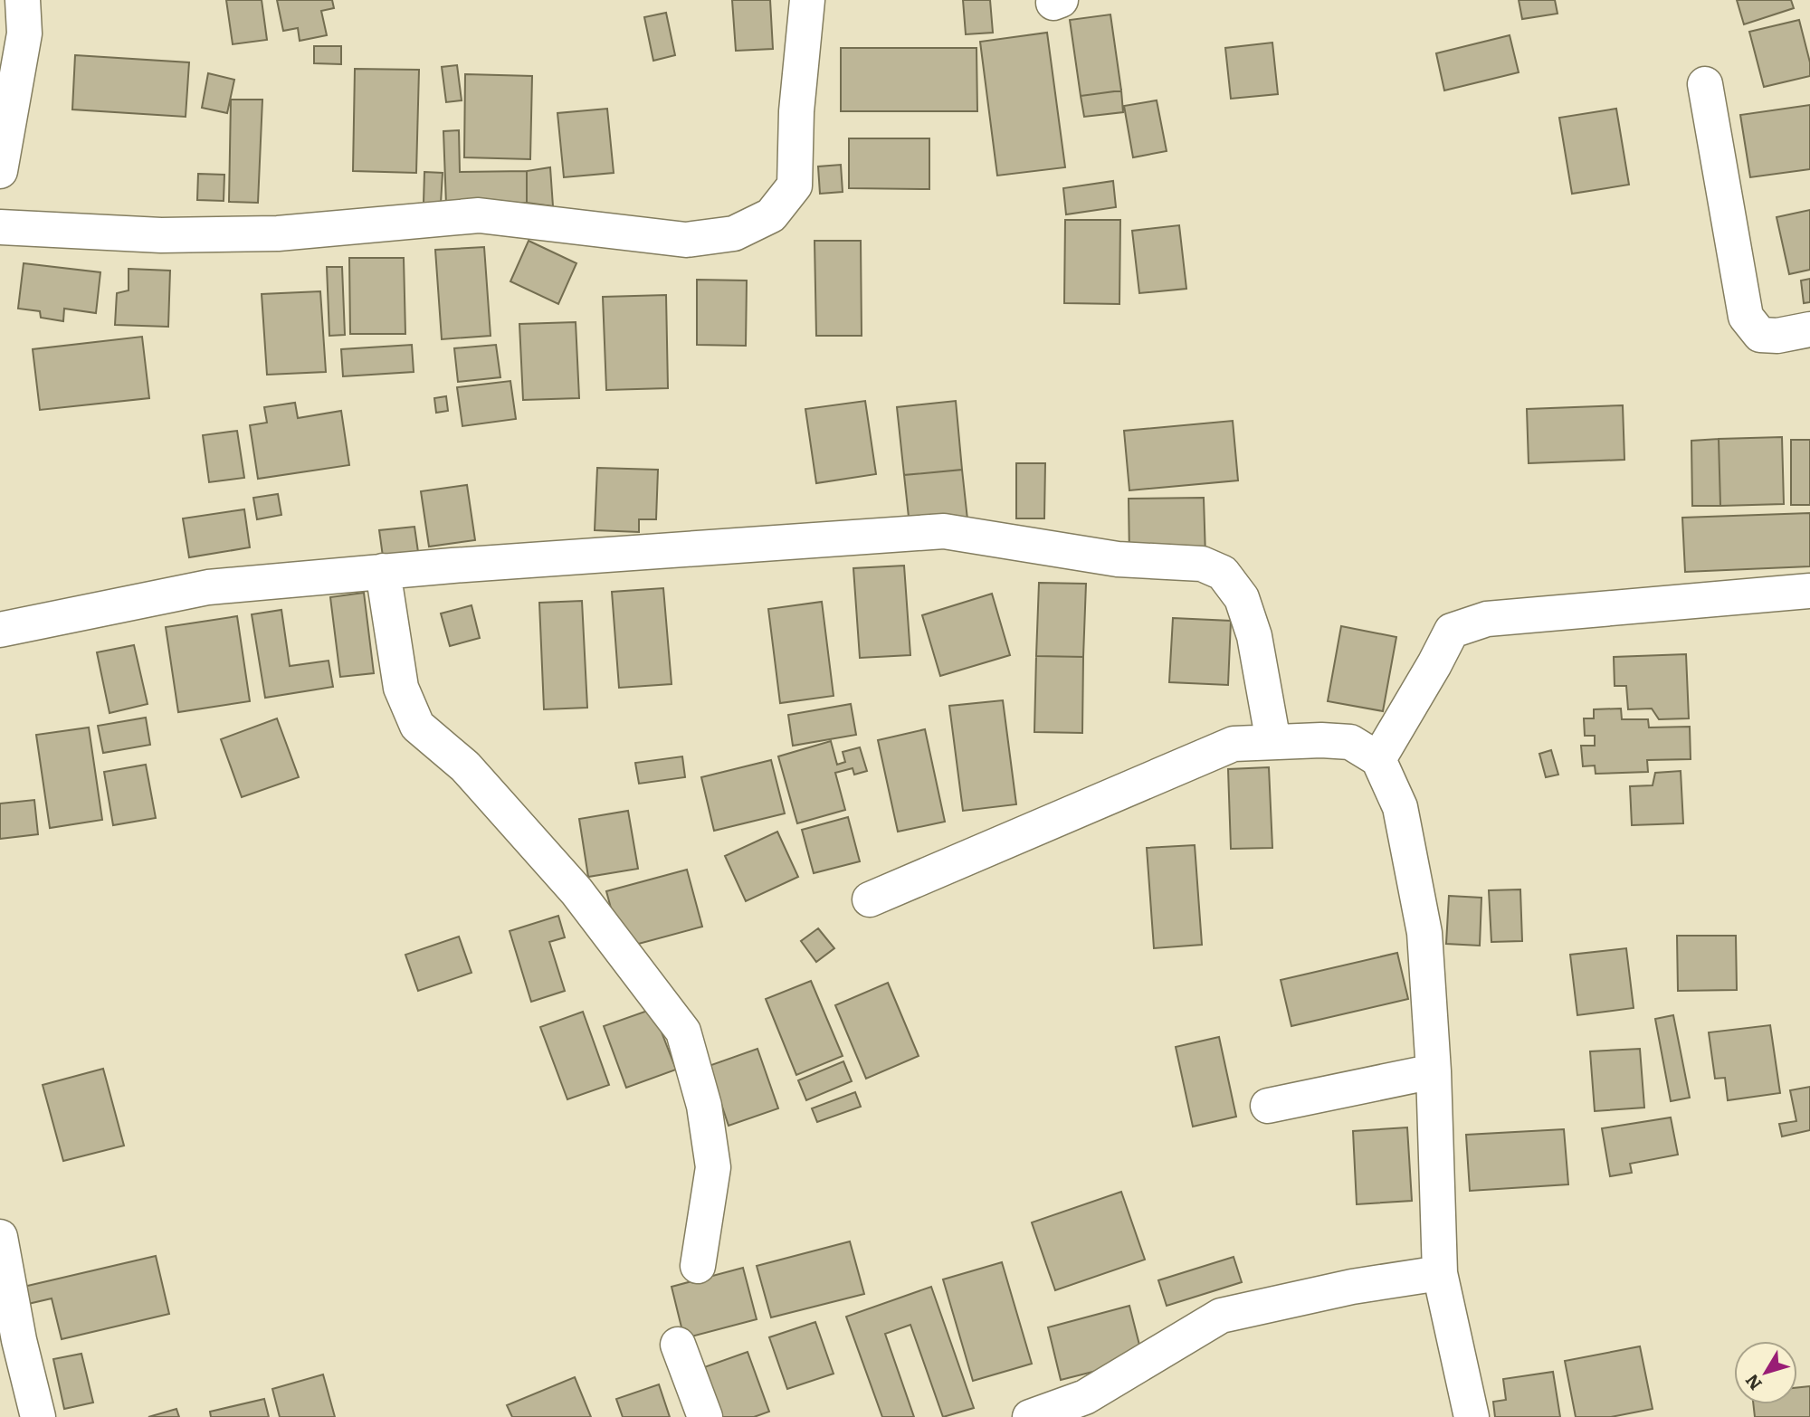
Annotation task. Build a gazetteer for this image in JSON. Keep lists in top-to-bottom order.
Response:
{
  "north": "bottom left"
}
